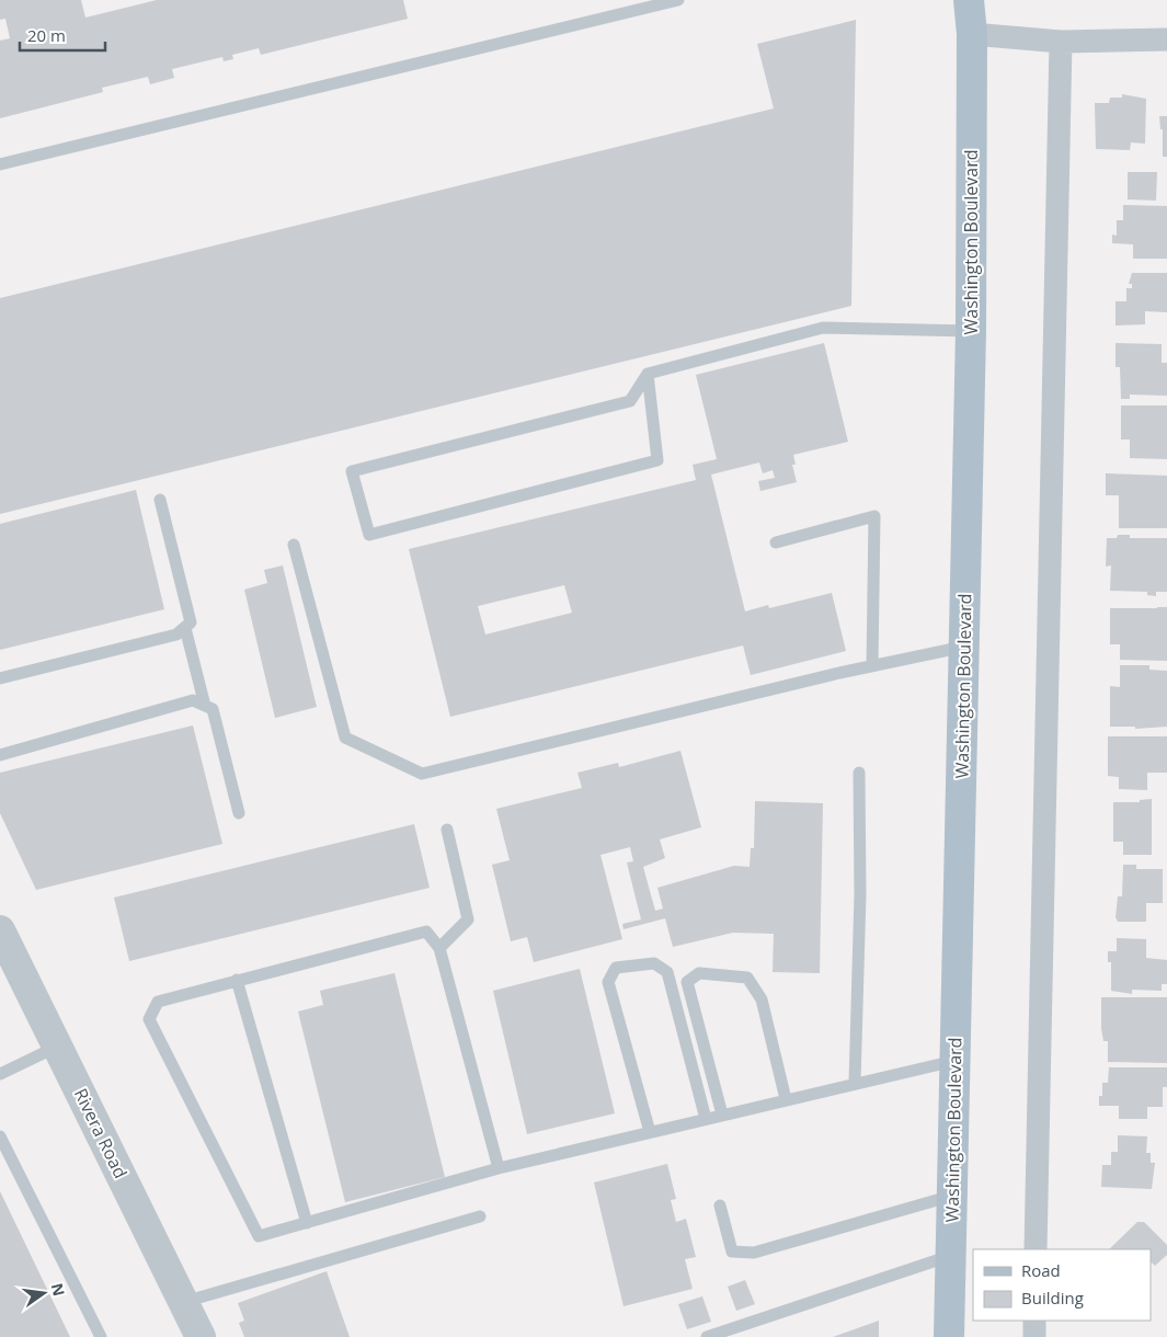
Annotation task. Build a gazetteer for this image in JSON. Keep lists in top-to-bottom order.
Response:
{
  "streets": {
    "main road": ["Washington Boulevard"],
    "street": ["Rivera Road"]
  },
  "legend": ["Road", "Building"],
  "scale_bar": "20 m",
  "north": "right"
}
